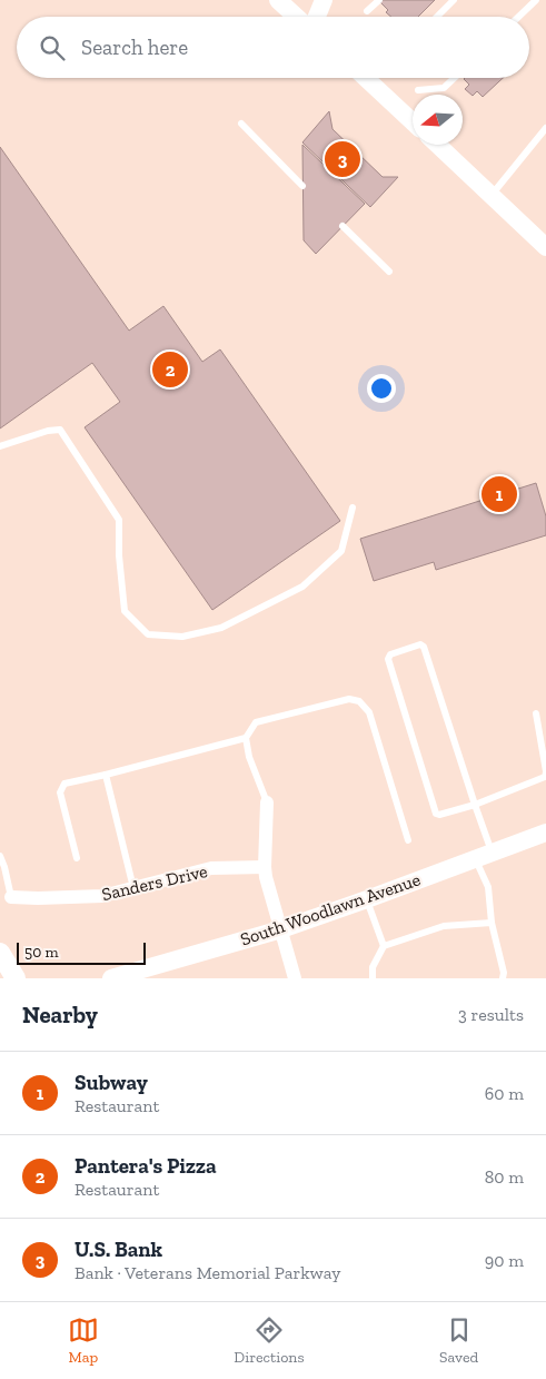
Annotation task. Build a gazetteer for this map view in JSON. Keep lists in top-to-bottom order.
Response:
{
  "streets": {
    "street": ["Sanders Drive", "South Woodlawn Avenue"]
  },
  "scale_bar": "50 m",
  "north": "left",
  "page": {
    "search": "Search here",
    "pins": ["3", "2", "1"],
    "scale": "50 m",
    "heading": ["Nearby", "3 results"],
    "list": [
      {
        "mark": "1",
        "name": "Subway",
        "note": "Restaurant",
        "value": "60 m"
      },
      {
        "mark": "2",
        "name": "Pantera's Pizza",
        "note": "Restaurant",
        "value": "80 m"
      },
      {
        "mark": "3",
        "name": "U.S. Bank",
        "note": "Bank · Veterans Memorial Parkway",
        "value": "90 m"
      }
    ],
    "nav": ["Map", "Directions", "Saved"]
  }
}
